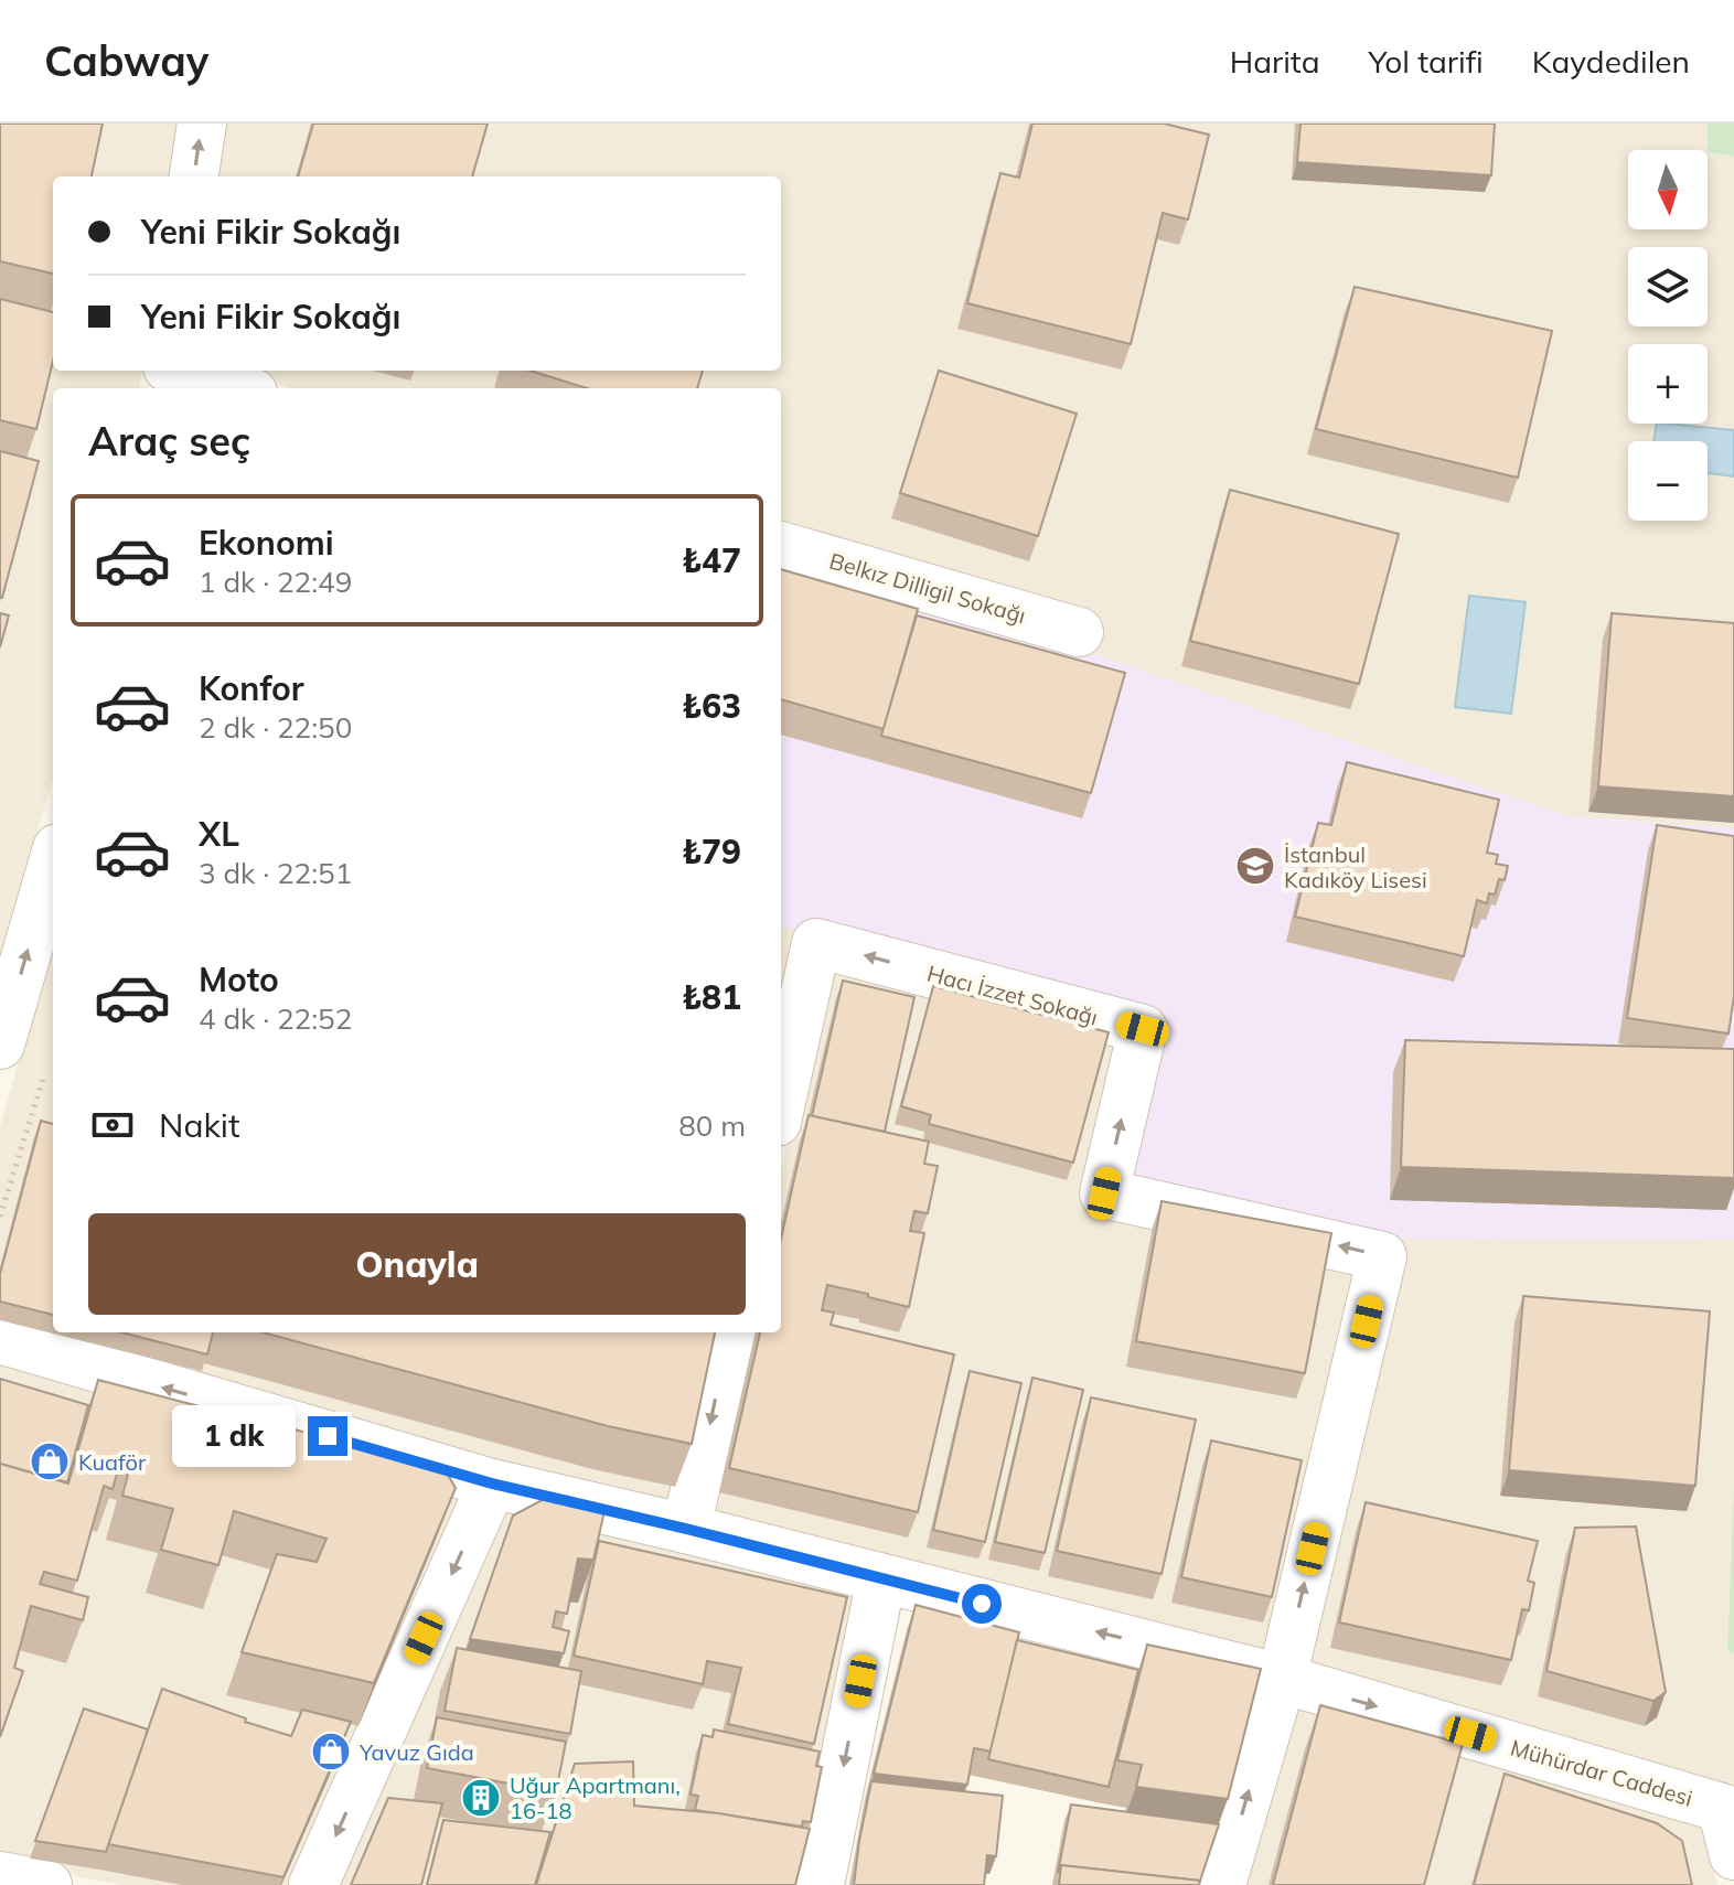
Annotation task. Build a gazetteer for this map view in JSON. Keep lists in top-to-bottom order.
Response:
{
  "streets": {
    "street": ["Belkız Dilligil Sokağı", "Hacı İzzet Sokağı", "Mühürdar Caddesi"]
  },
  "crossings": [
    ["Hacı İzzet Sokağı", "Mühürdar Caddesi"]
  ],
  "places": {
    "school or university": ["İstanbul Kadıköy Lisesi"],
    "shop": ["Kuaför", "Yavuz Gıda"],
    "building": ["Uğur Apartmanı, 16-18"]
  },
  "north": "bottom",
  "page": {
    "header": "Cabway",
    "nav": ["Harita", "Yol tarifi", "Kaydedilen"],
    "map_buttons": ["+", "−"],
    "banner": ["Yeni Fikir Sokağı", "Yeni Fikir Sokağı"],
    "heading": "Araç seç",
    "list": [
      {
        "name": "Ekonomi",
        "note": "1 dk · 22:49",
        "value": "₺47"
      },
      {
        "name": "Konfor",
        "note": "2 dk · 22:50",
        "value": "₺63"
      },
      {
        "name": "XL",
        "note": "3 dk · 22:51",
        "value": "₺79"
      },
      {
        "name": "Moto",
        "note": "4 dk · 22:52",
        "value": "₺81"
      }
    ],
    "pay": ["Nakit", "80 m"],
    "buttons": "Onayla",
    "bubble": "1 dk"
  }
}
